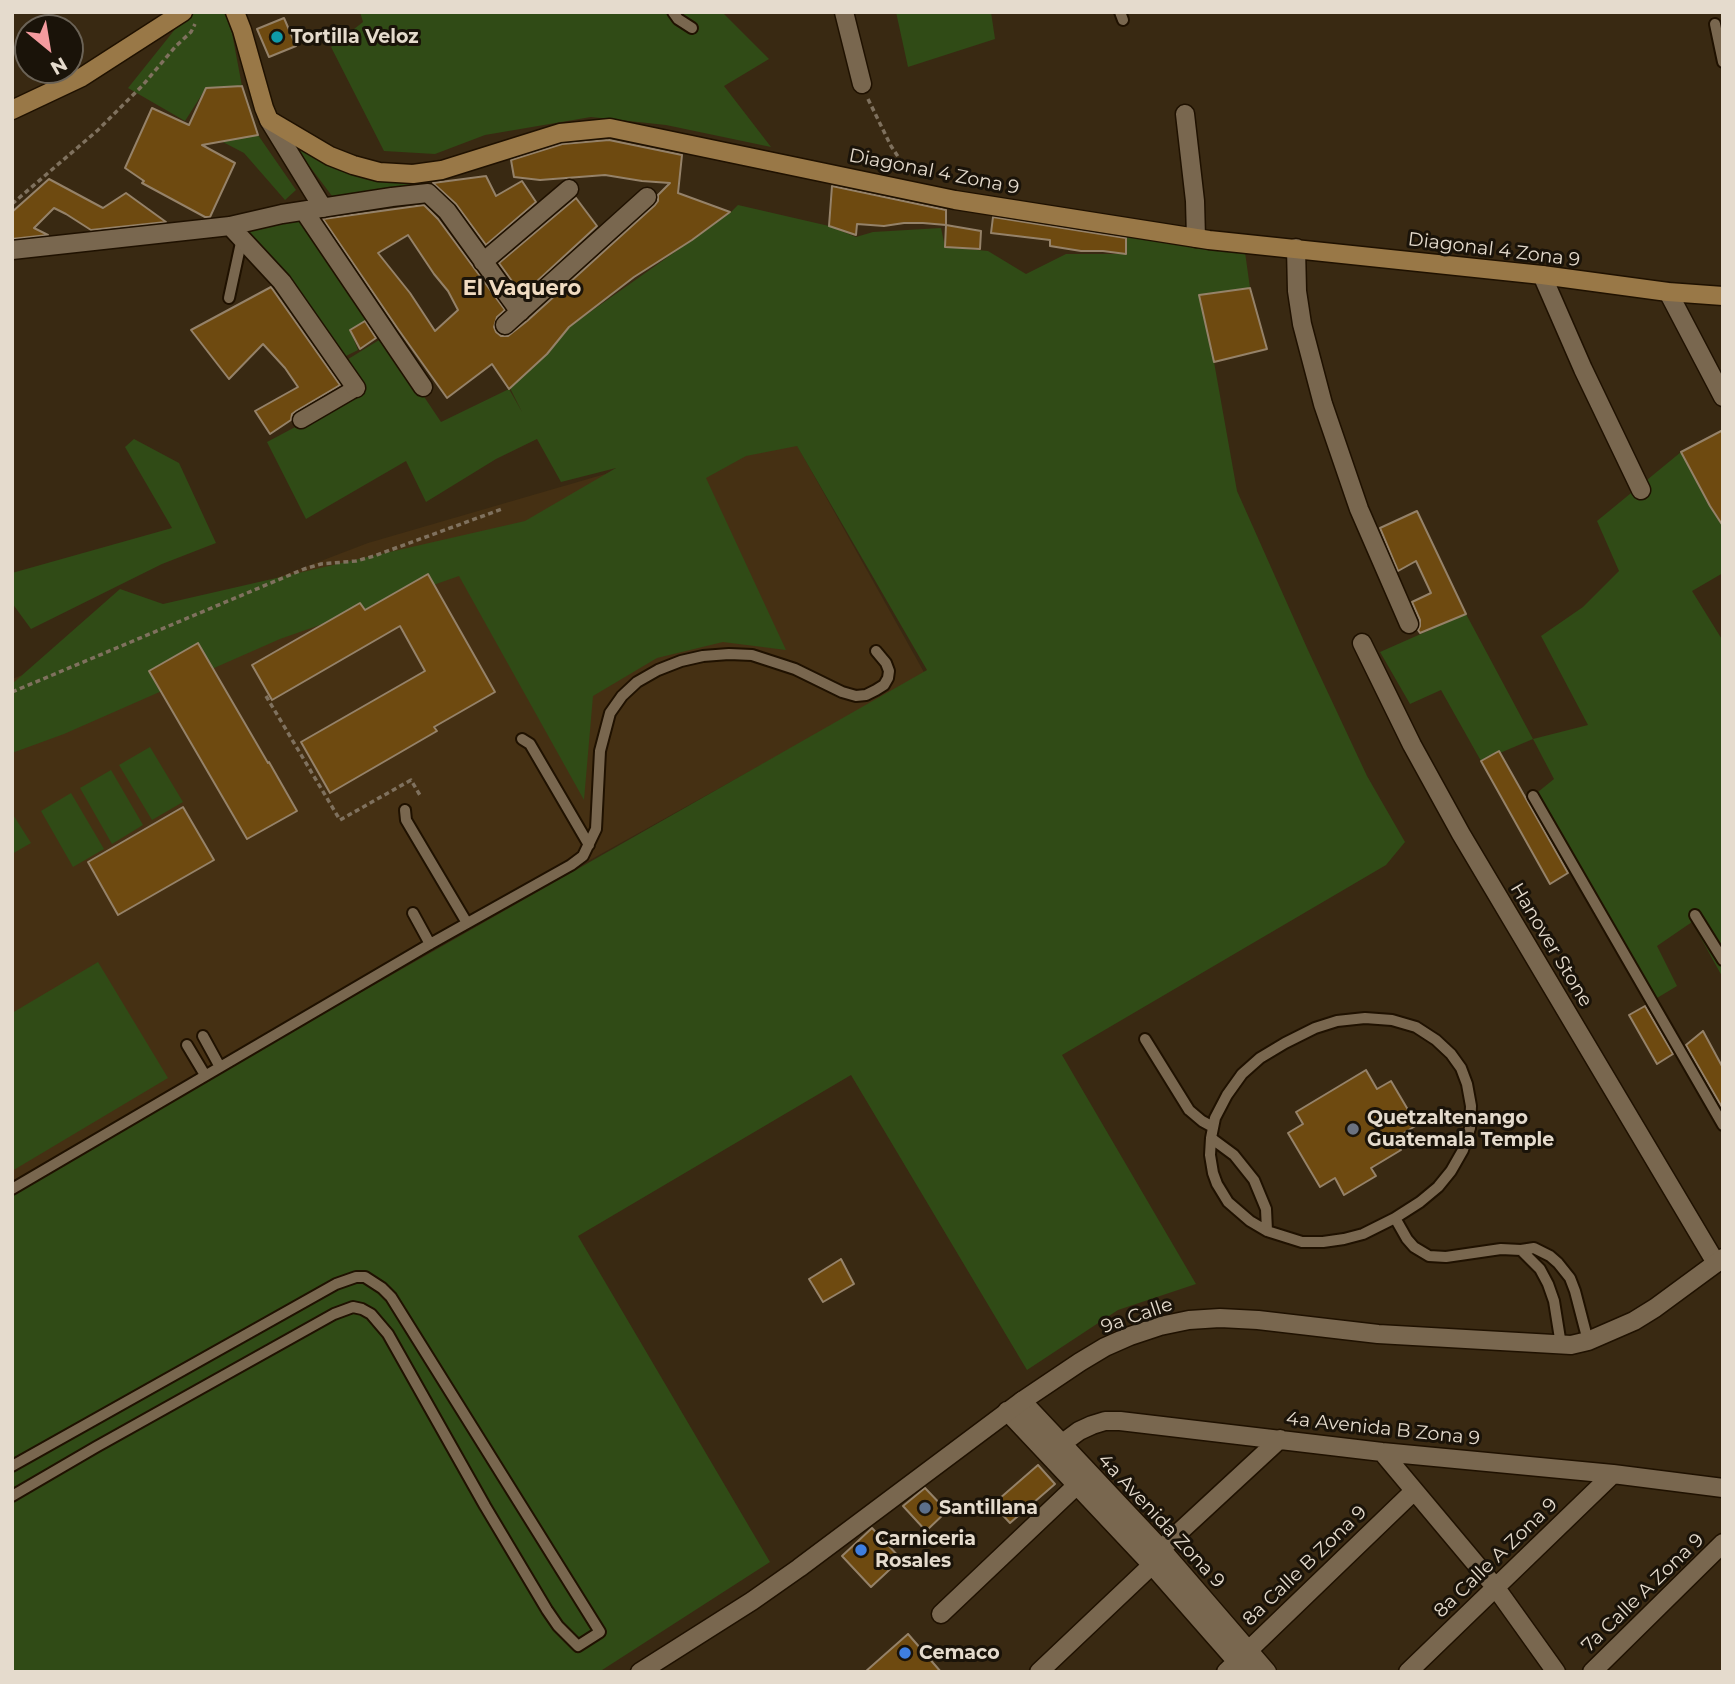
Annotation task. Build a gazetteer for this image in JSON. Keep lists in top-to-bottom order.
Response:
{
  "streets": {
    "main road": ["Diagonal 4 Zona 9"],
    "street": [
      "Hanover Stone",
      "9a Calle",
      "4a Avenida B Zona 9",
      "4a Avenida Zona 9",
      "8a Calle A Zona 9",
      "8a Calle B Zona 9",
      "7a Calle A Zona 9"
    ]
  },
  "crossings": [
    ["Hanover Stone", "9a Calle"],
    ["9a Calle", "4a Avenida Zona 9"],
    ["4a Avenida B Zona 9", "4a Avenida Zona 9"],
    ["4a Avenida B Zona 9", "8a Calle A Zona 9"],
    ["4a Avenida Zona 9", "8a Calle B Zona 9"]
  ],
  "districts": ["El Vaquero"],
  "places": [
    "Tortilla Veloz",
    "Quetzaltenango Guatemala Temple",
    "Santillana",
    "Carniceria Rosales",
    "Cemaco"
  ],
  "north": "bottom right"
}
